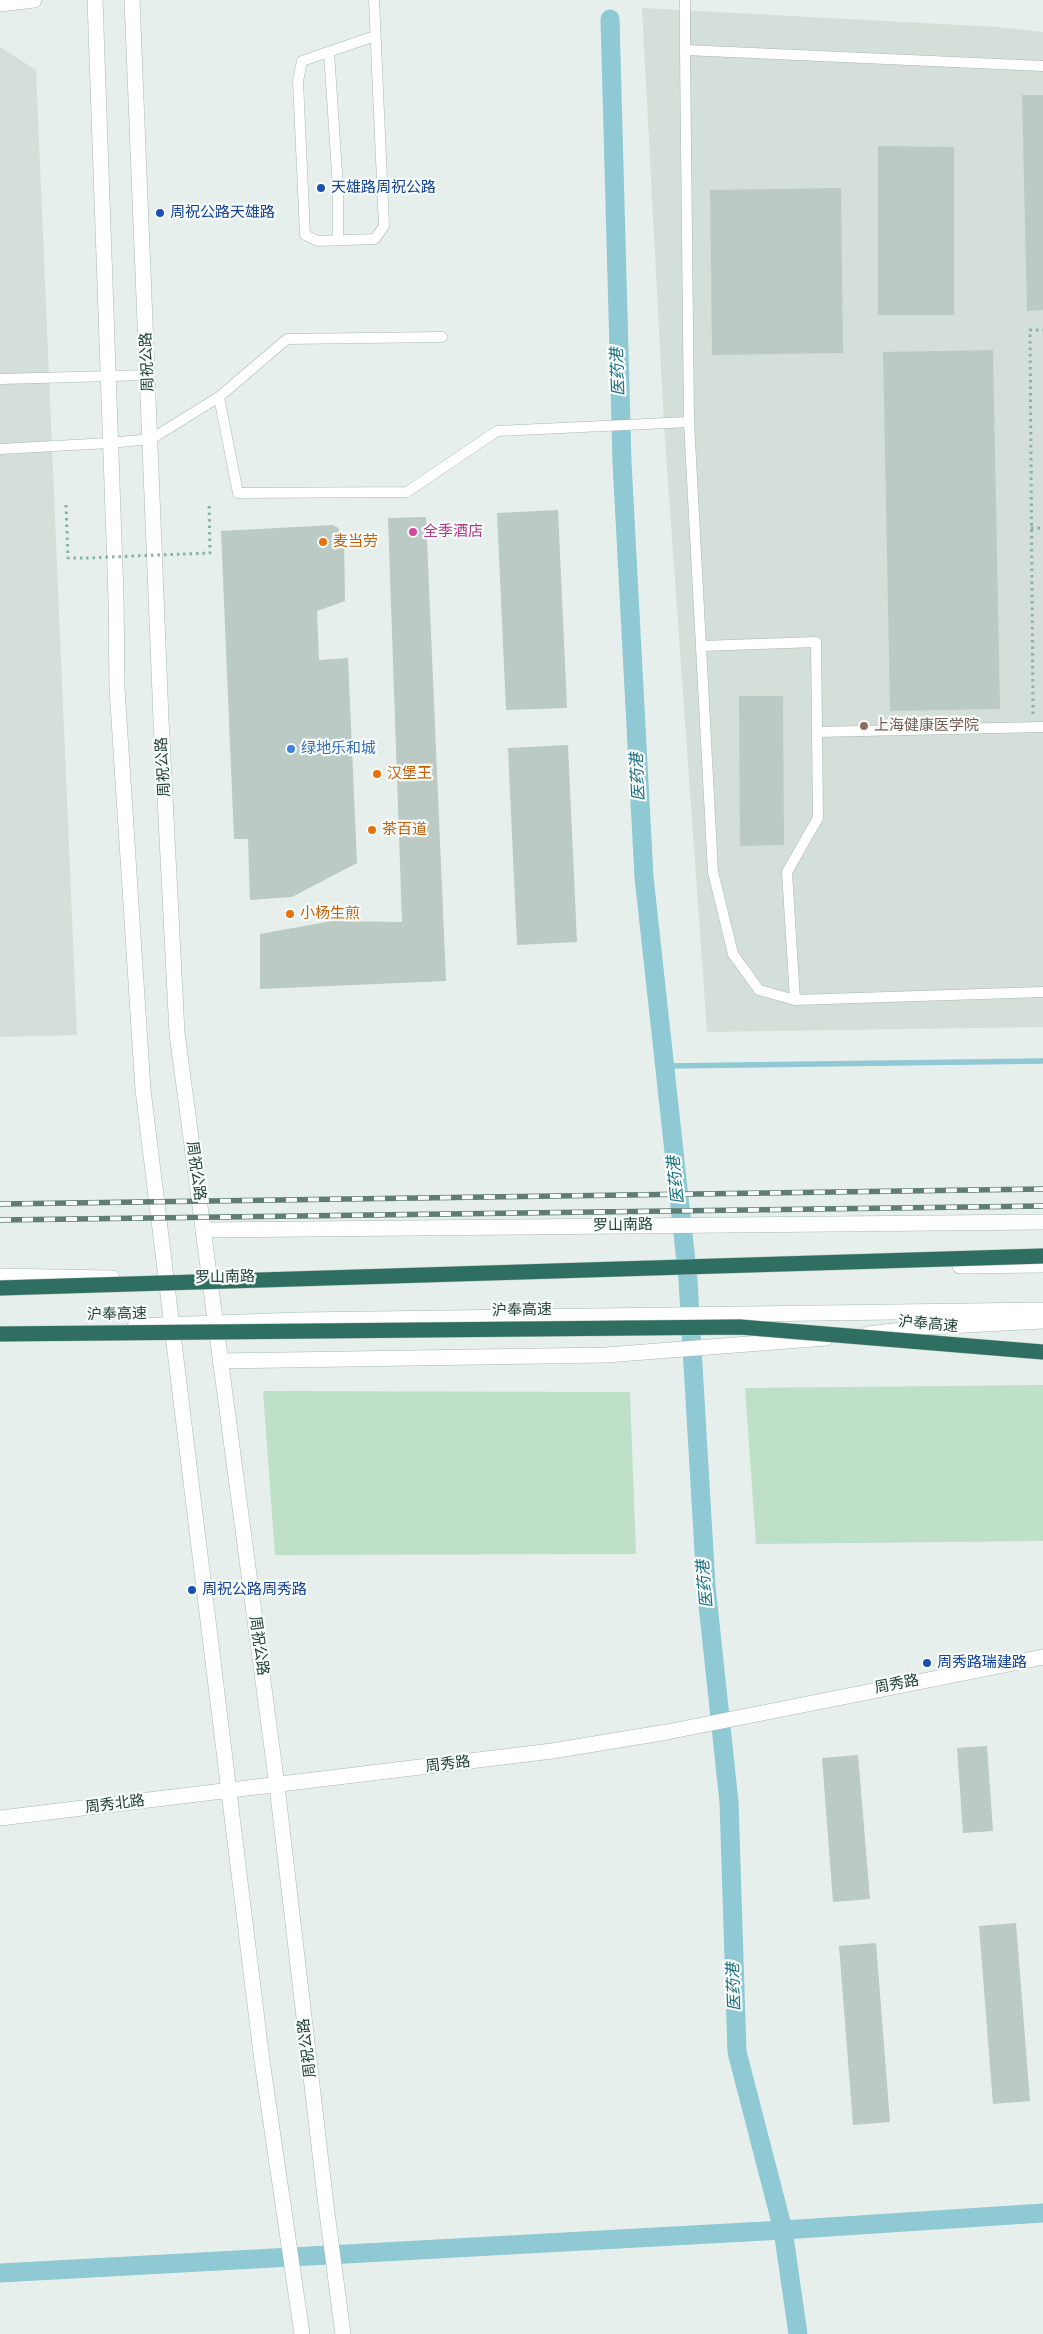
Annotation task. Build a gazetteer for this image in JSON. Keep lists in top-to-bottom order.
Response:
{
  "streets": {
    "highway": ["沪奉高速"],
    "street": [
      "周祝公路",
      "罗山南路",
      "周秀路",
      "周秀北路"
    ]
  },
  "crossings": [
    ["周祝公路", "罗山南路"],
    ["周祝公路", "周秀路"],
    ["周秀路", "周秀北路"]
  ],
  "water": ["医药港"],
  "places": [
    "天雄路周祝公路",
    "周祝公路天雄路",
    "全季酒店",
    "麦当劳",
    "上海健康医学院",
    "绿地乐和城",
    "汉堡王",
    "茶百道",
    "小杨生煎",
    "周祝公路周秀路",
    "周秀路瑞建路"
  ]
}
